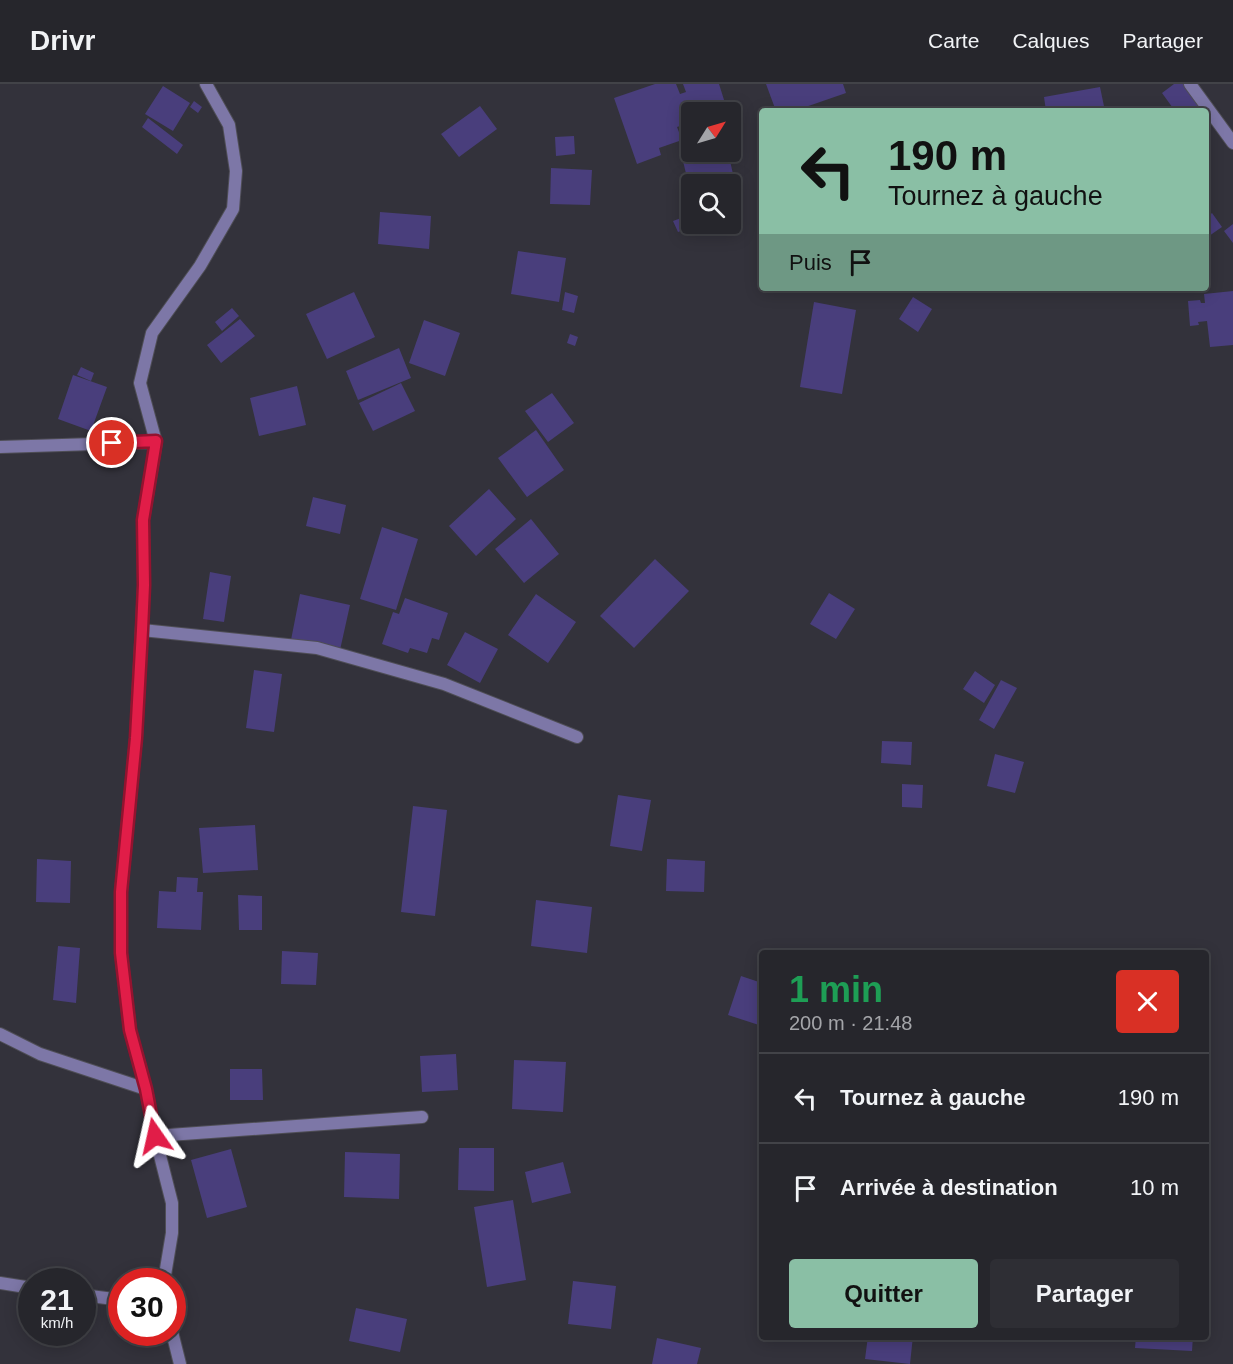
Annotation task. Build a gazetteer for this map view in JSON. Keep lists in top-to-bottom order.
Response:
{
  "north": "top right",
  "page": {
    "header": "Drivr",
    "nav": ["Carte", "Calques", "Partager"],
    "turn": ["190 m", "Tournez à gauche"],
    "then": "Puis",
    "heading": ["1 min", "200 m · 21:48"],
    "list": [
      {
        "name": "Tournez à gauche",
        "value": "190 m"
      },
      {
        "name": "Arrivée à destination",
        "value": "10 m"
      }
    ],
    "buttons": ["Quitter", "Partager"],
    "speed": "21 km/h",
    "limit": "30"
  }
}
